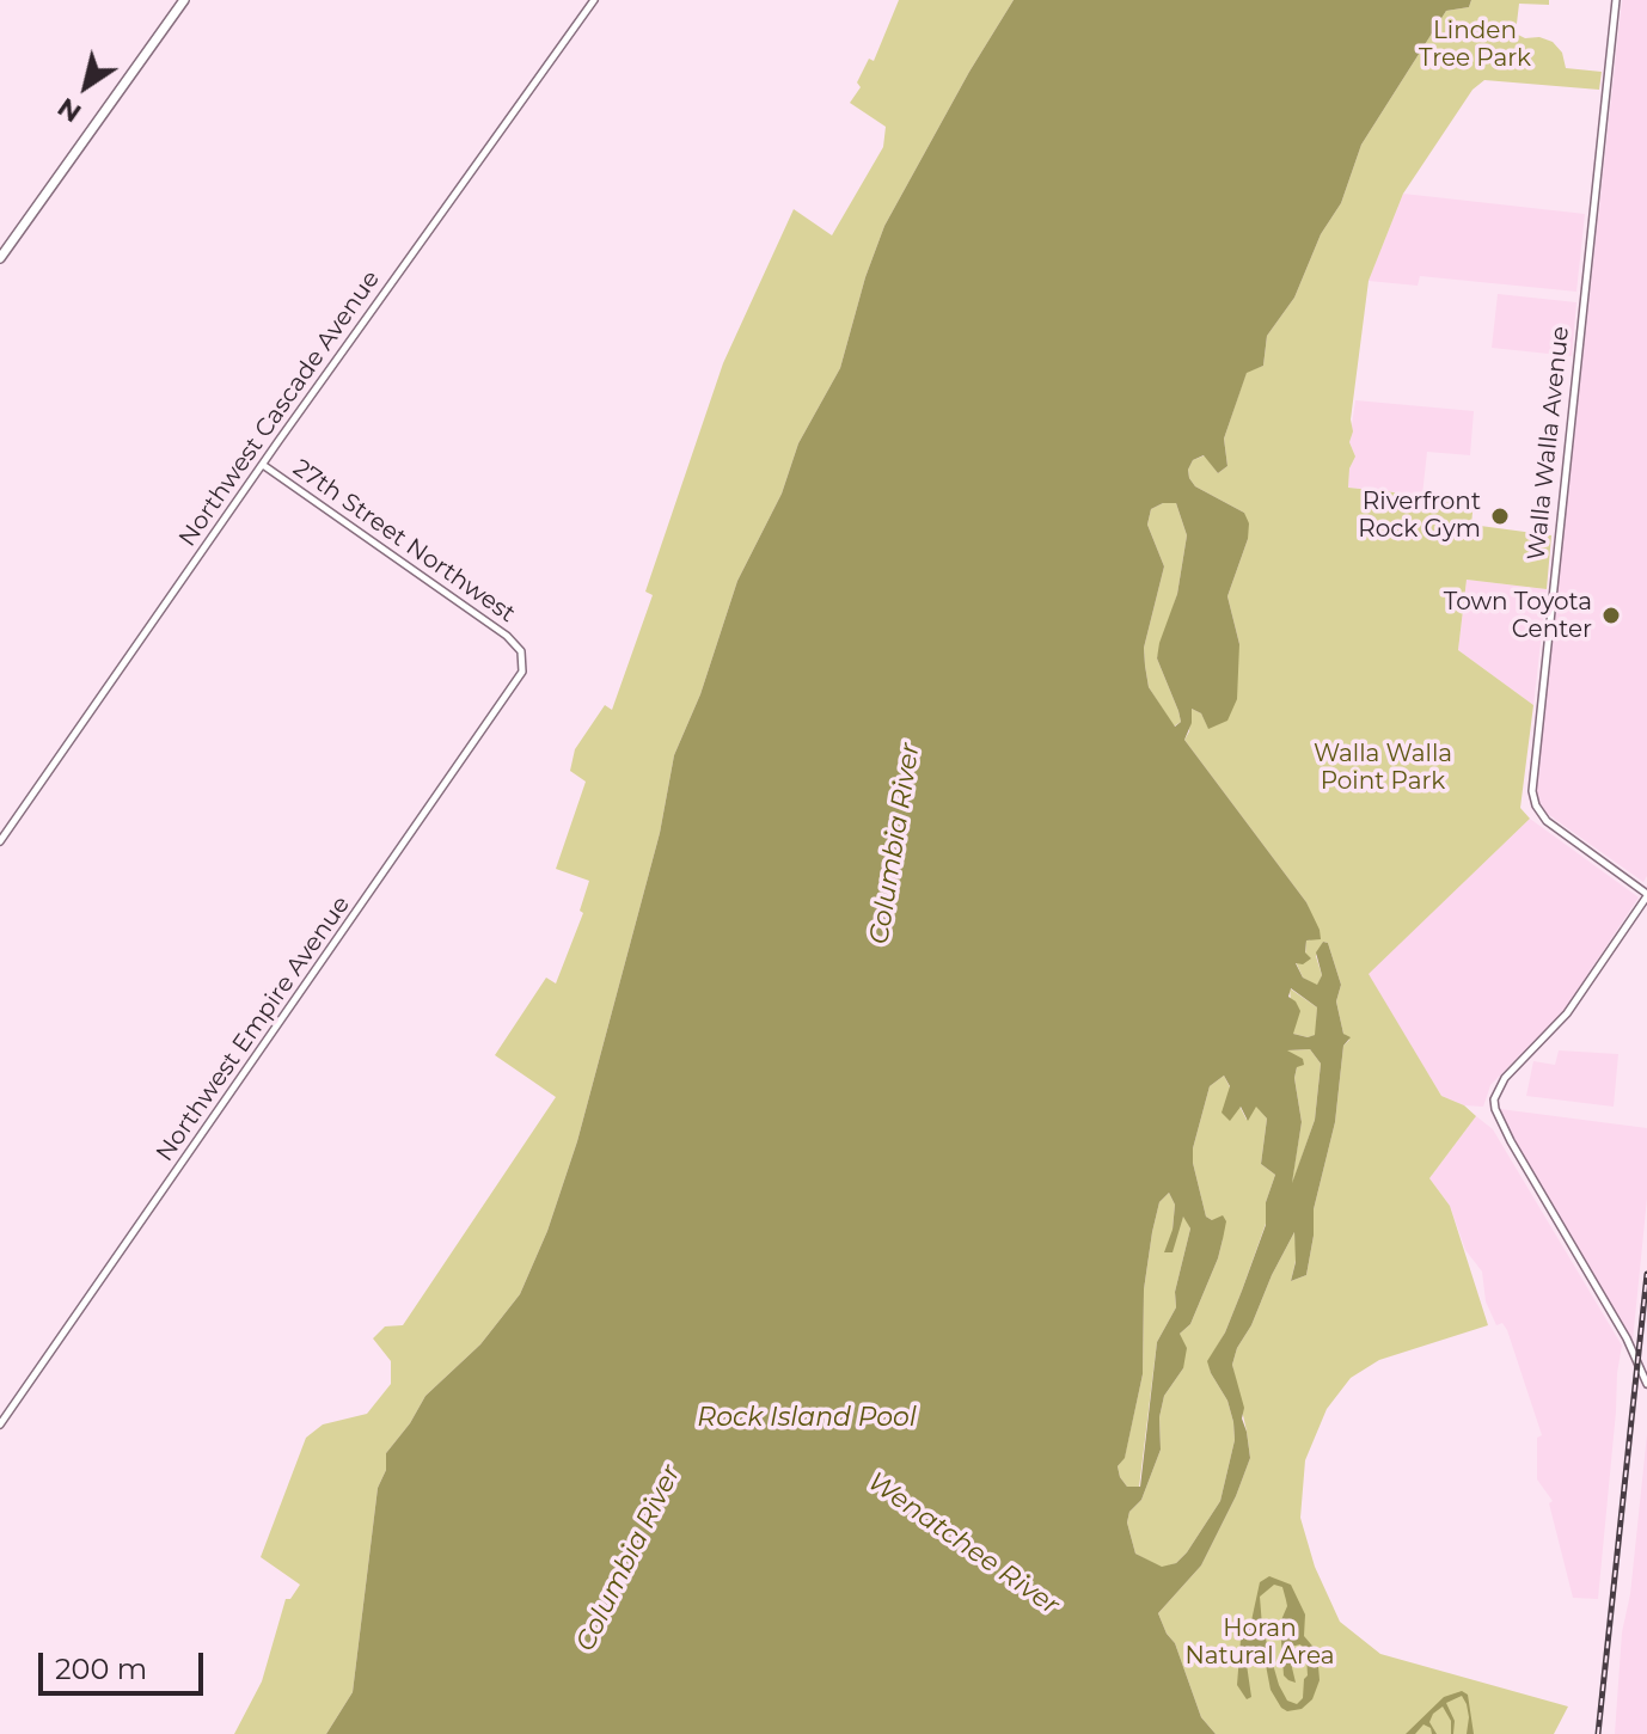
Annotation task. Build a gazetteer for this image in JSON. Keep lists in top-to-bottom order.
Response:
{
  "streets": {
    "street": [
      "Northwest Cascade Avenue",
      "Walla Walla Avenue",
      "27th Street Northwest",
      "Northwest Empire Avenue"
    ]
  },
  "crossings": [
    ["Northwest Cascade Avenue", "27th Street Northwest"],
    ["27th Street Northwest", "Northwest Empire Avenue"]
  ],
  "water": ["Columbia River", "Rock Island Pool", "Wenatchee River"],
  "parks": ["Linden Tree Park", "Walla Walla Point Park", "Horan Natural Area"],
  "places": ["Riverfront Rock Gym", "Town Toyota Center"],
  "scale_bar": "200 m",
  "north": "bottom left"
}
